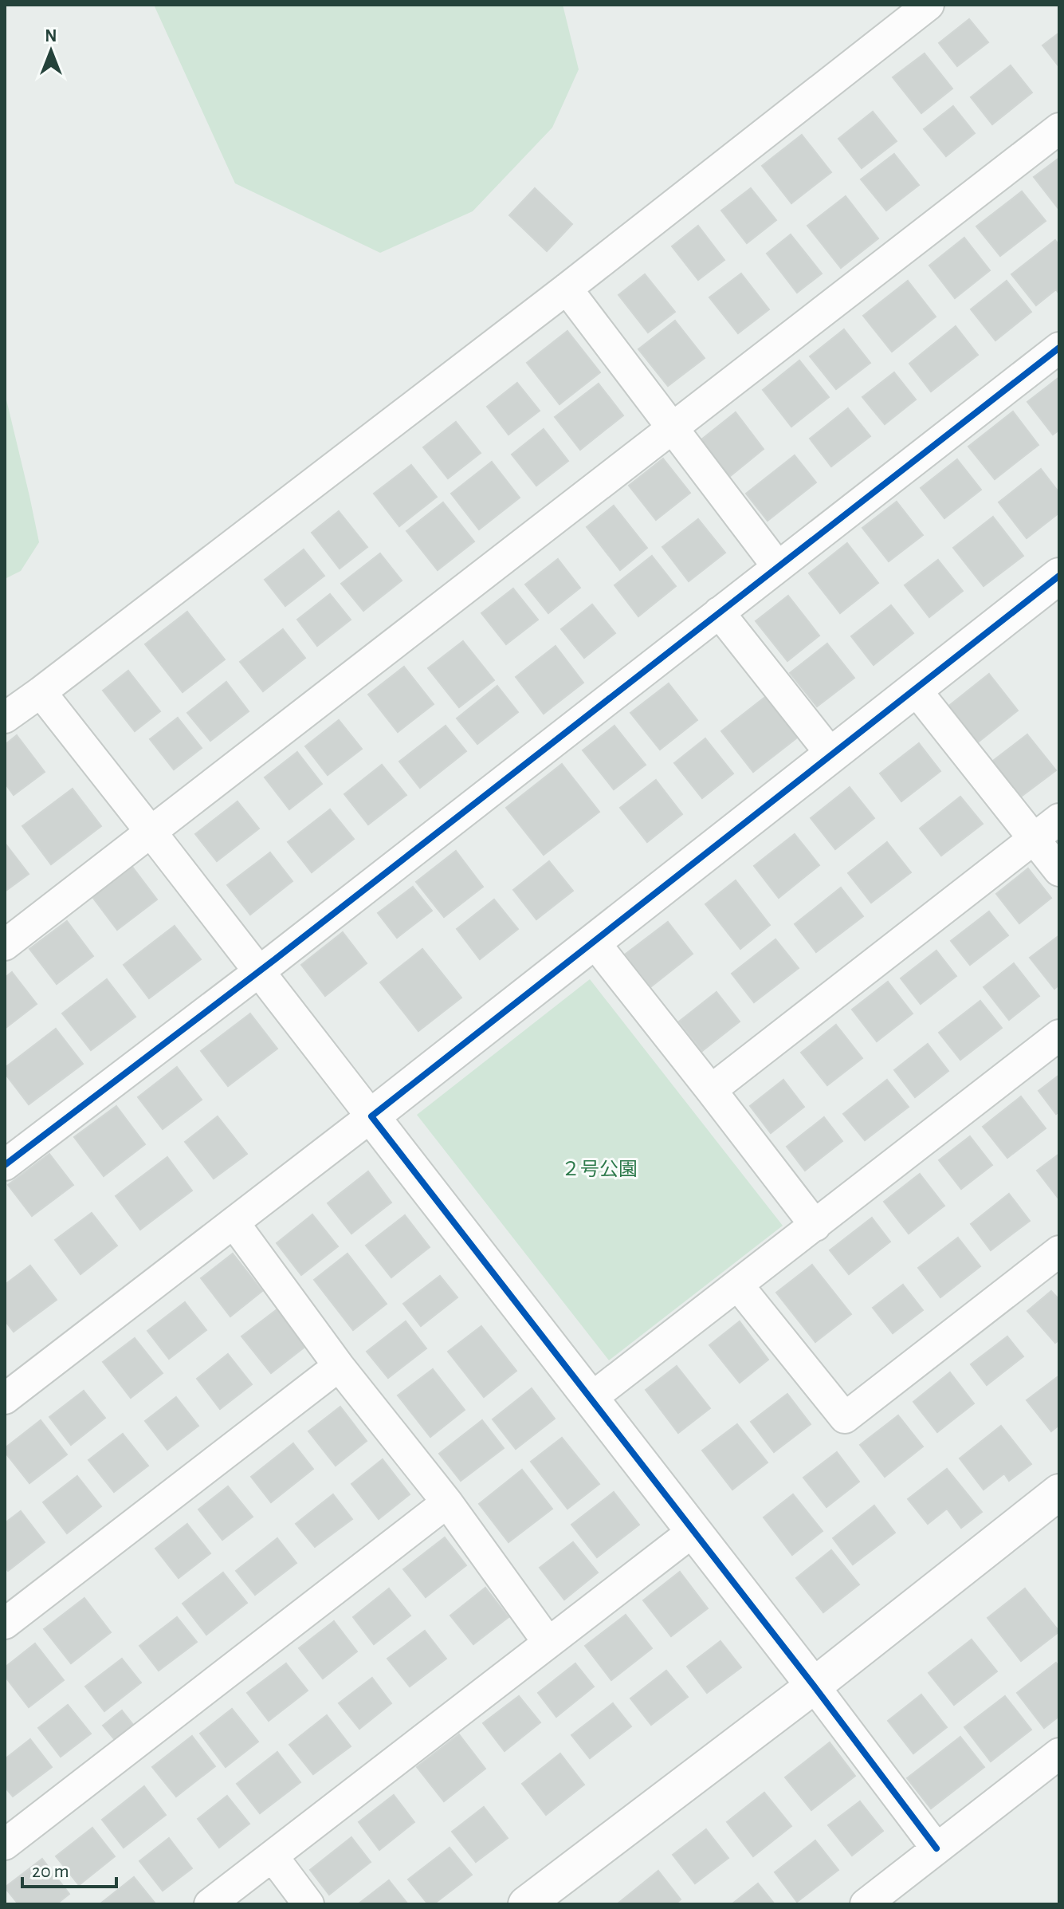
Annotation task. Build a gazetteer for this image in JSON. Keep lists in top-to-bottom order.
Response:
{
  "parks": ["２号公園"],
  "scale_bar": "20 m",
  "north": "top"
}
